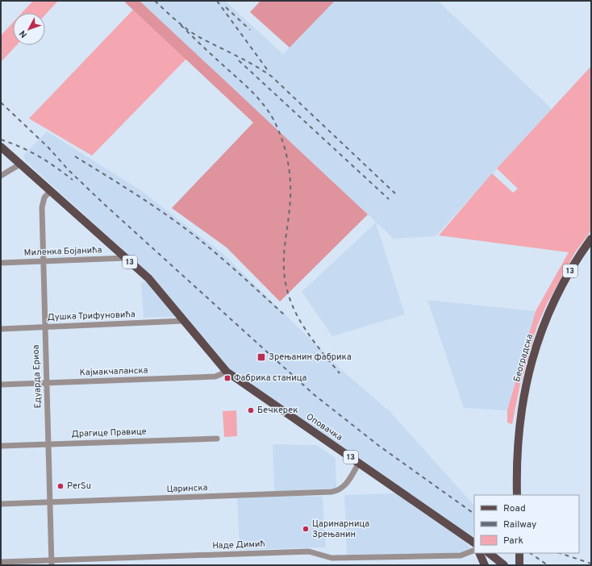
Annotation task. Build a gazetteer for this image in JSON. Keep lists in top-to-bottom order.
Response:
{
  "streets": {
    "main road": ["13", "Београдска", "Оповачка"],
    "street": [
      "Миленка Бојанића",
      "Душка Трифуновића",
      "Кајмакчаланска",
      "Едуарда Ериоа",
      "Драгице Правице",
      "Царинска",
      "Наде Димић"
    ]
  },
  "crossings": [
    ["Миленка Бојанића", "13"],
    ["Миленка Бојанића", "Едуарда Ериоа"],
    ["13", "Душка Трифуновића"],
    ["13", "Кајмакчаланска"],
    ["13", "Едуарда Ериоа"],
    ["13", "Оповачка"],
    ["Душка Трифуновића", "Едуарда Ериоа"],
    ["Кајмакчаланска", "Едуарда Ериоа"],
    ["Кајмакчаланска", "Оповачка"],
    ["Едуарда Ериоа", "Драгице Правице"],
    ["Едуарда Ериоа", "Царинска"],
    ["Едуарда Ериоа", "Наде Димић"],
    ["Оповачка", "Царинска"]
  ],
  "places": {
    "transit": ["Зрењанин фабрика", "Фабрика станица"],
    "other": ["Бечкерек", "PerSu", "Царинарница Зрењанин"]
  },
  "legend": ["Road", "Railway", "Park"],
  "north": "bottom left"
}
